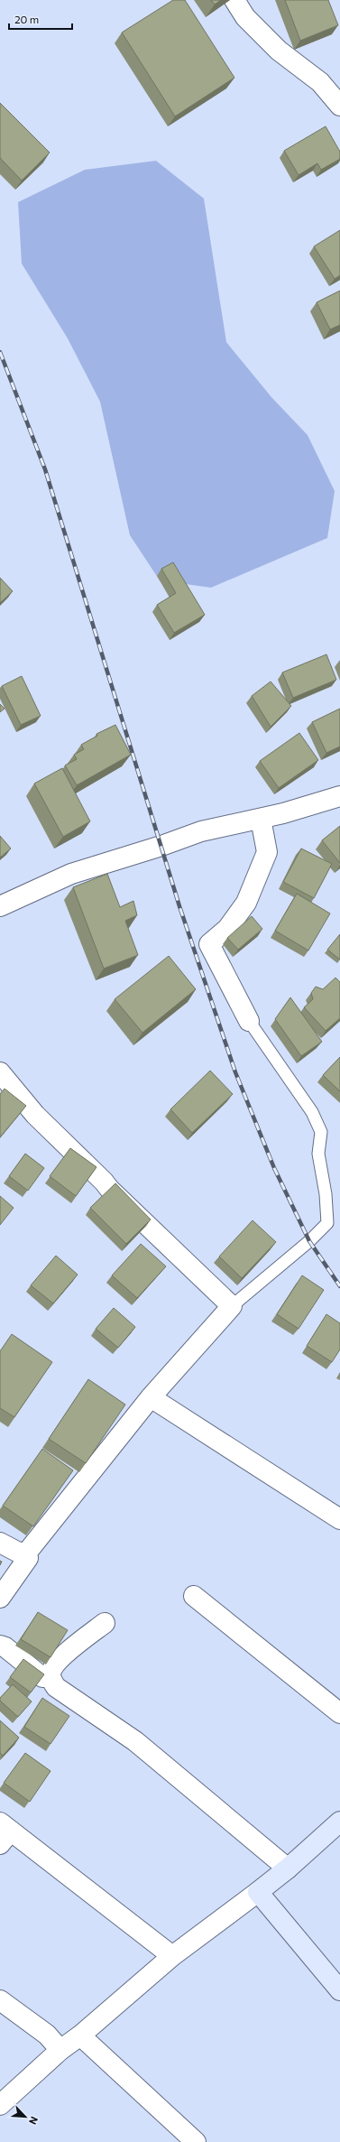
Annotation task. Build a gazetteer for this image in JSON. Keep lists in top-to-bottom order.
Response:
{
  "scale_bar": "20 m",
  "north": "bottom right"
}
